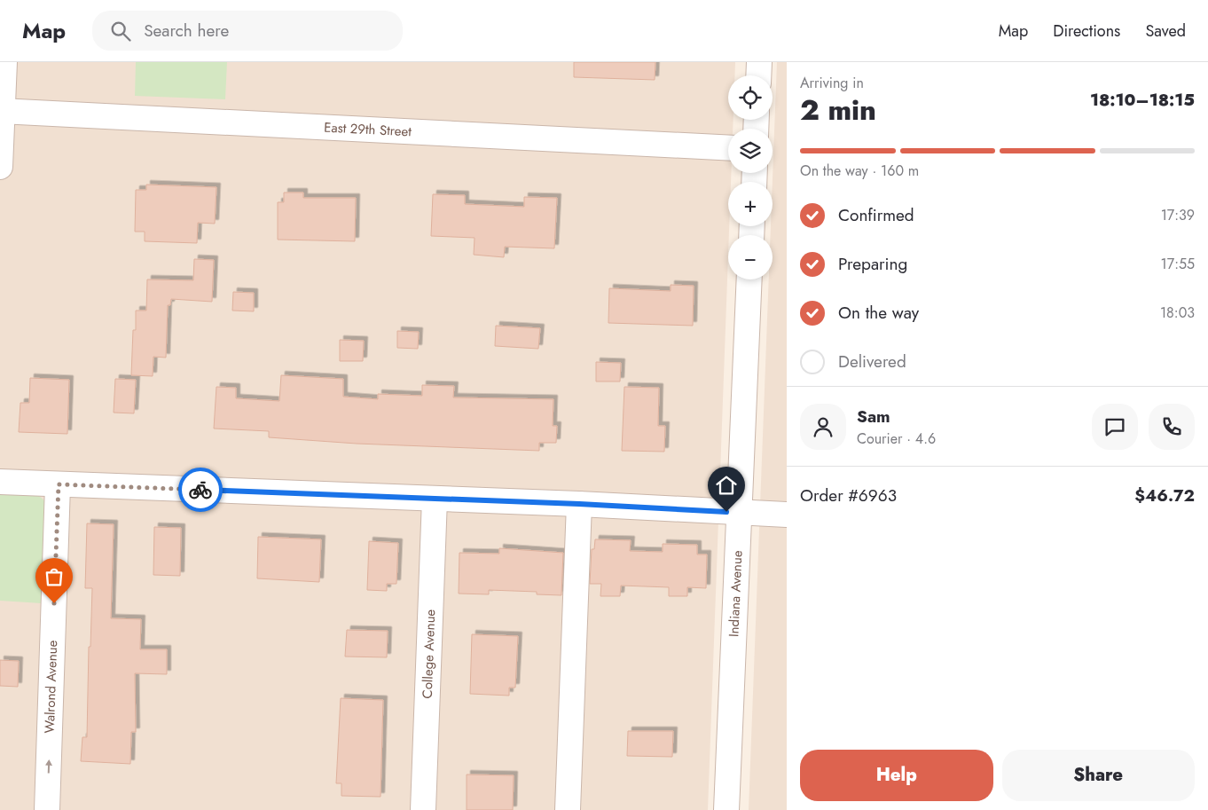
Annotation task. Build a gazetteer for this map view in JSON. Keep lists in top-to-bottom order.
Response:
{
  "streets": {
    "street": [
      "East 29th Street",
      "Indiana Avenue",
      "College Avenue",
      "Walrond Avenue"
    ]
  },
  "one_way": ["Walrond Avenue"],
  "page": {
    "header": "Map",
    "search": "Search here",
    "nav": ["Map", "Directions", "Saved"],
    "heading": ["2 min", "Arriving in", "18:10–18:15"],
    "panel": [
      "Sam",
      "Courier · 4.6",
      "Order #6963",
      "$46.72"
    ],
    "map_buttons": ["+", "−"],
    "bar": "On the way · 160 m",
    "list": [
      ["Confirmed", "17:39"],
      ["Preparing", "17:55"],
      ["On the way", "18:03"],
      "Delivered"
    ],
    "buttons": ["Help", "Share"]
  }
}
